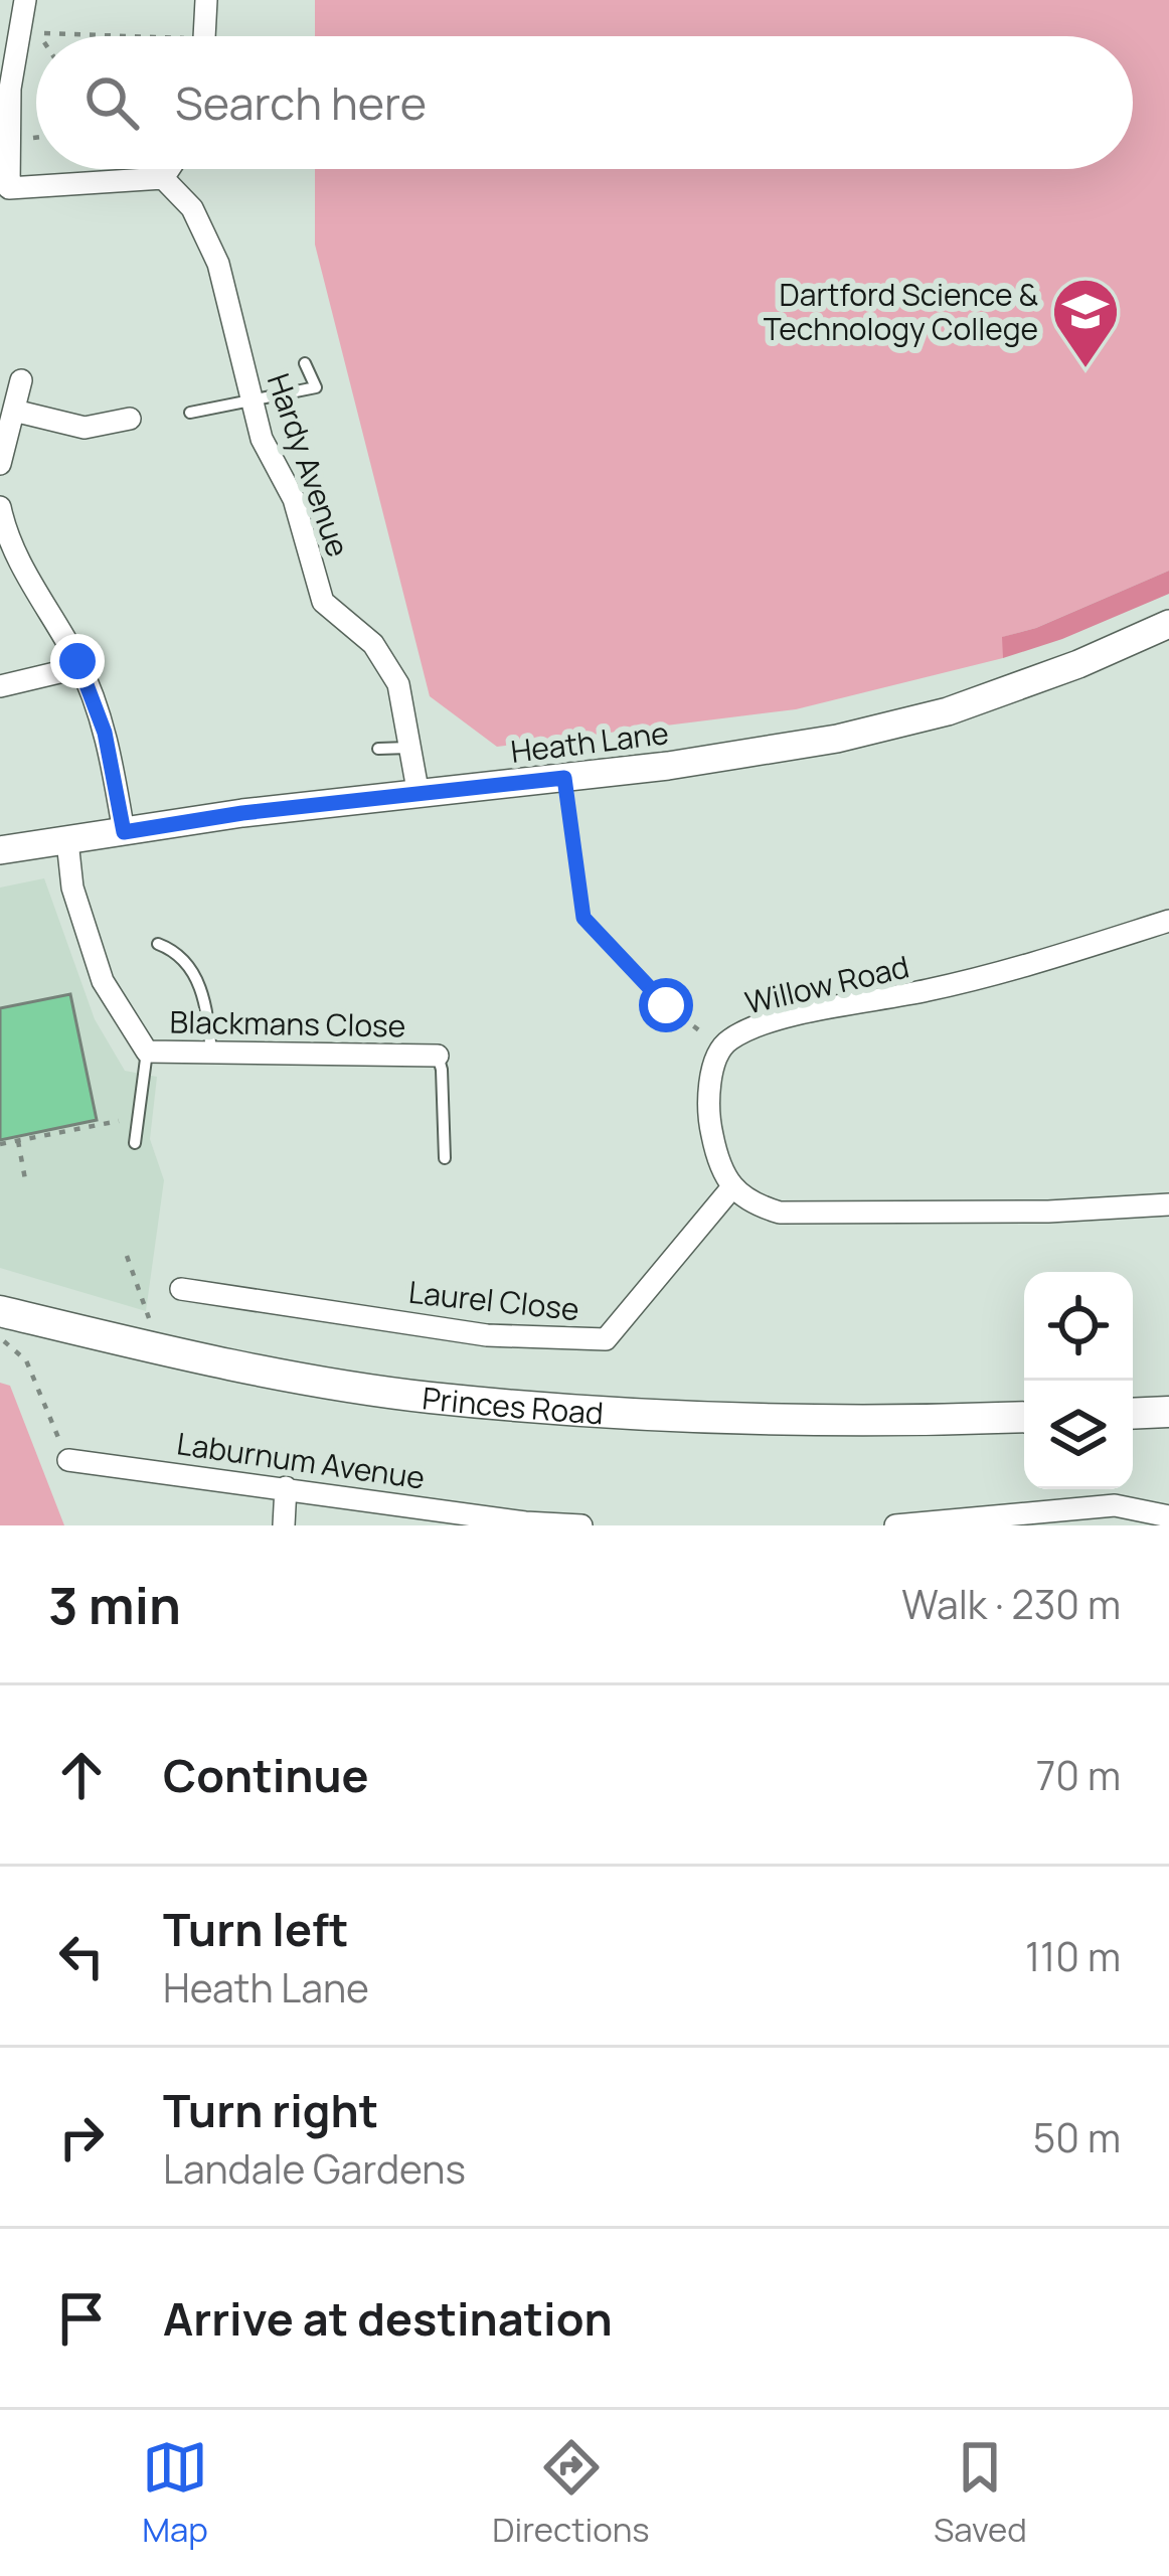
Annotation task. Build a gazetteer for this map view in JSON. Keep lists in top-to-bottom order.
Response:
{
  "streets": {
    "main road": ["Princes Road"],
    "street": [
      "Hardy Avenue",
      "Heath Lane",
      "Willow Road",
      "Blackmans Close",
      "Laurel Close",
      "Laburnum Avenue"
    ]
  },
  "crossings": [
    ["Hardy Avenue", "Heath Lane"],
    ["Heath Lane", "Blackmans Close"],
    ["Willow Road", "Laurel Close"]
  ],
  "places": {
    "school or university": ["Dartford Science & Technology College"]
  },
  "page": {
    "search": "Search here",
    "heading": ["3 min", "Walk · 230 m"],
    "list": [
      ["Continue", "70 m"],
      ["Turn left", "Heath Lane", "110 m"],
      ["Turn right", "Landale Gardens", "50 m"],
      "Arrive at destination"
    ],
    "nav": ["Map", "Directions", "Saved"]
  }
}
